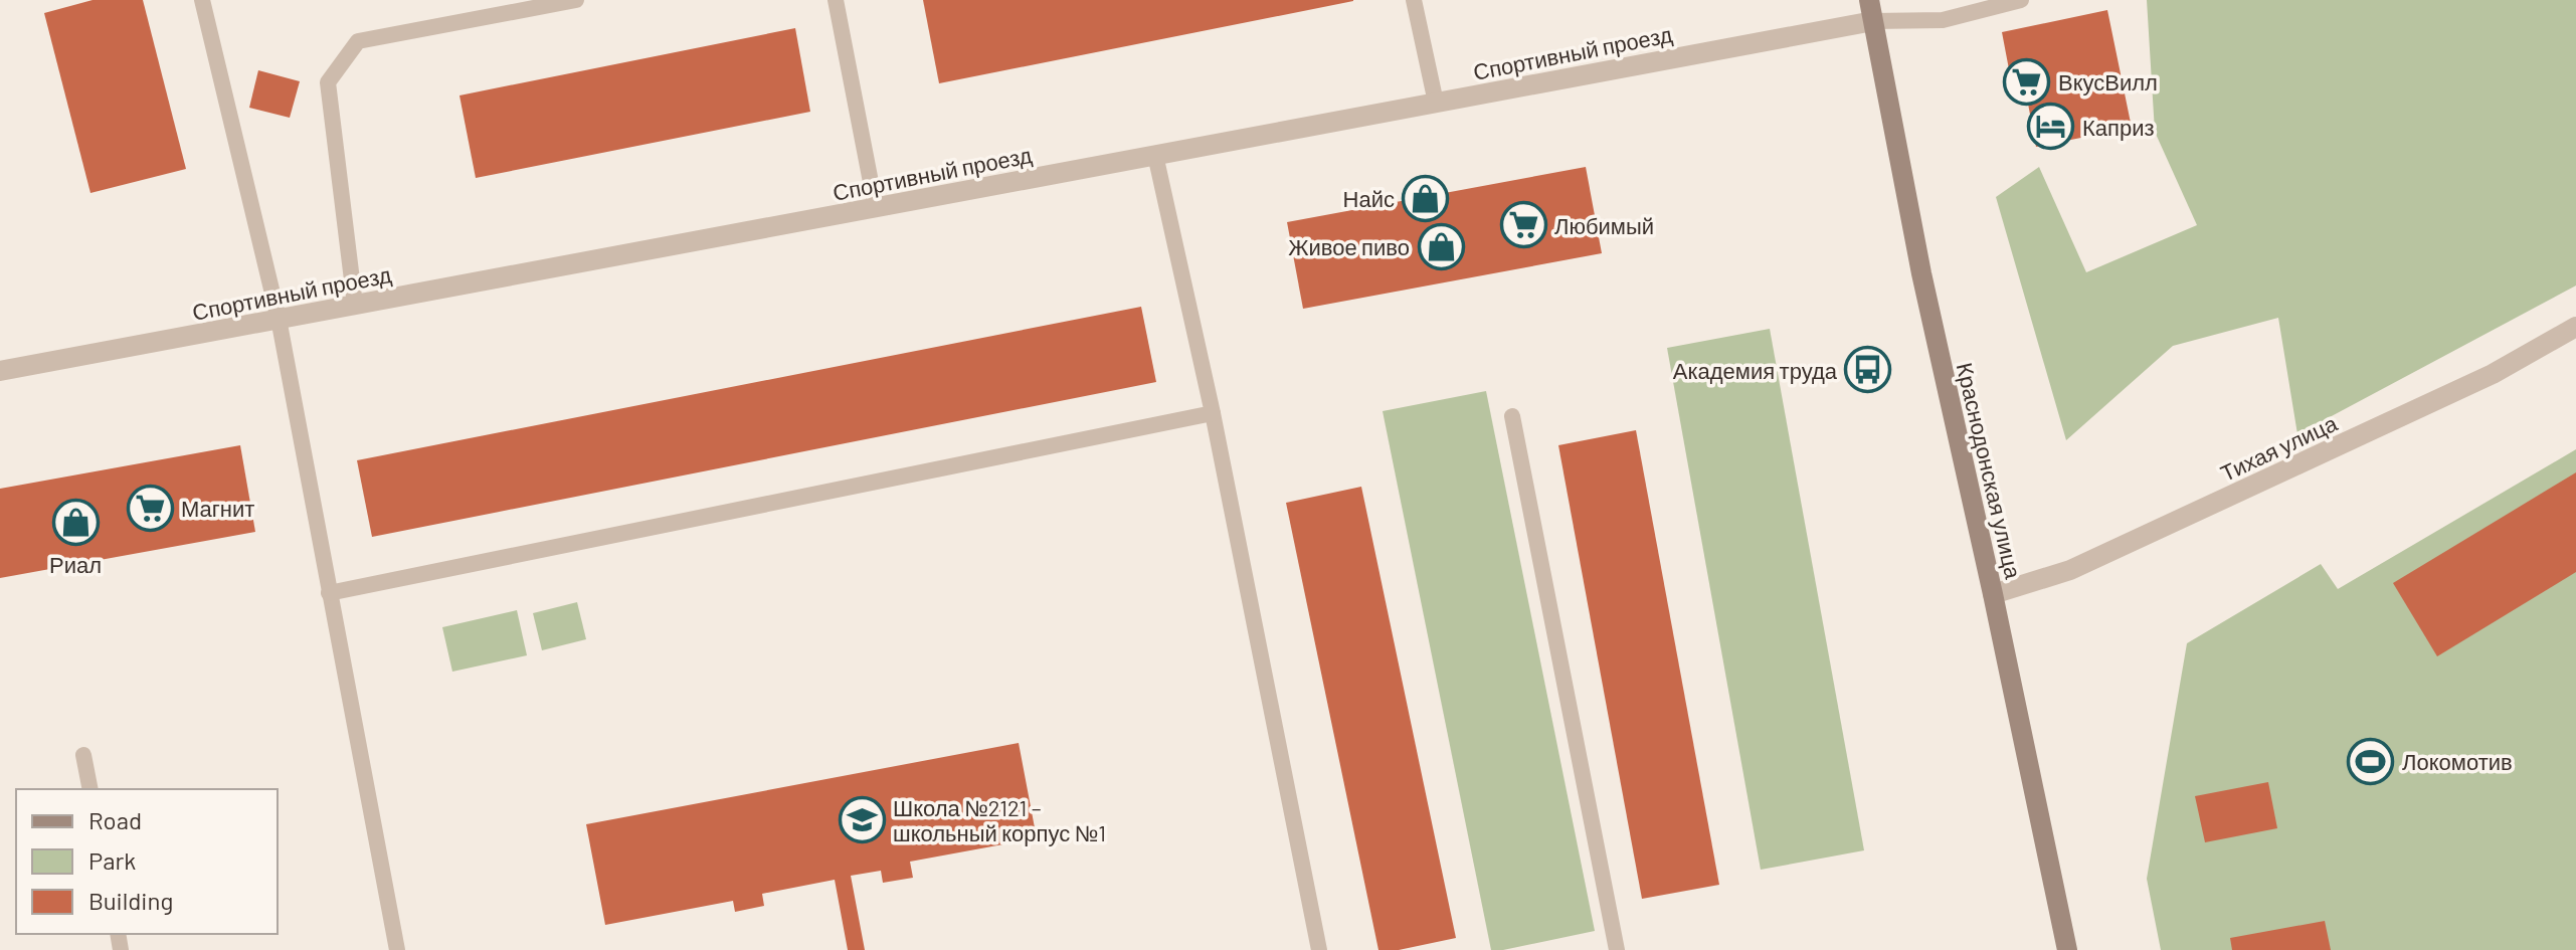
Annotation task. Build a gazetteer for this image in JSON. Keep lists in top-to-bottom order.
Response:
{
  "streets": {
    "main road": ["Краснодонская улица"],
    "street": ["Спортивный проезд", "Тихая улица"]
  },
  "crossings": [
    ["Спортивный проезд", "Краснодонская улица"],
    ["Тихая улица", "Краснодонская улица"]
  ],
  "places": {
    "supermarket": ["ВкусВилл", "Любимый", "Магнит"],
    "hotel": ["Каприз"],
    "shop": ["Найс", "Живое пиво", "Риал"],
    "bus stop": ["Академия труда"],
    "sports": ["Локомотив"],
    "school or university": ["Школа №2121 – школьный корпус №1"]
  },
  "legend": ["Road", "Park", "Building"]
}
